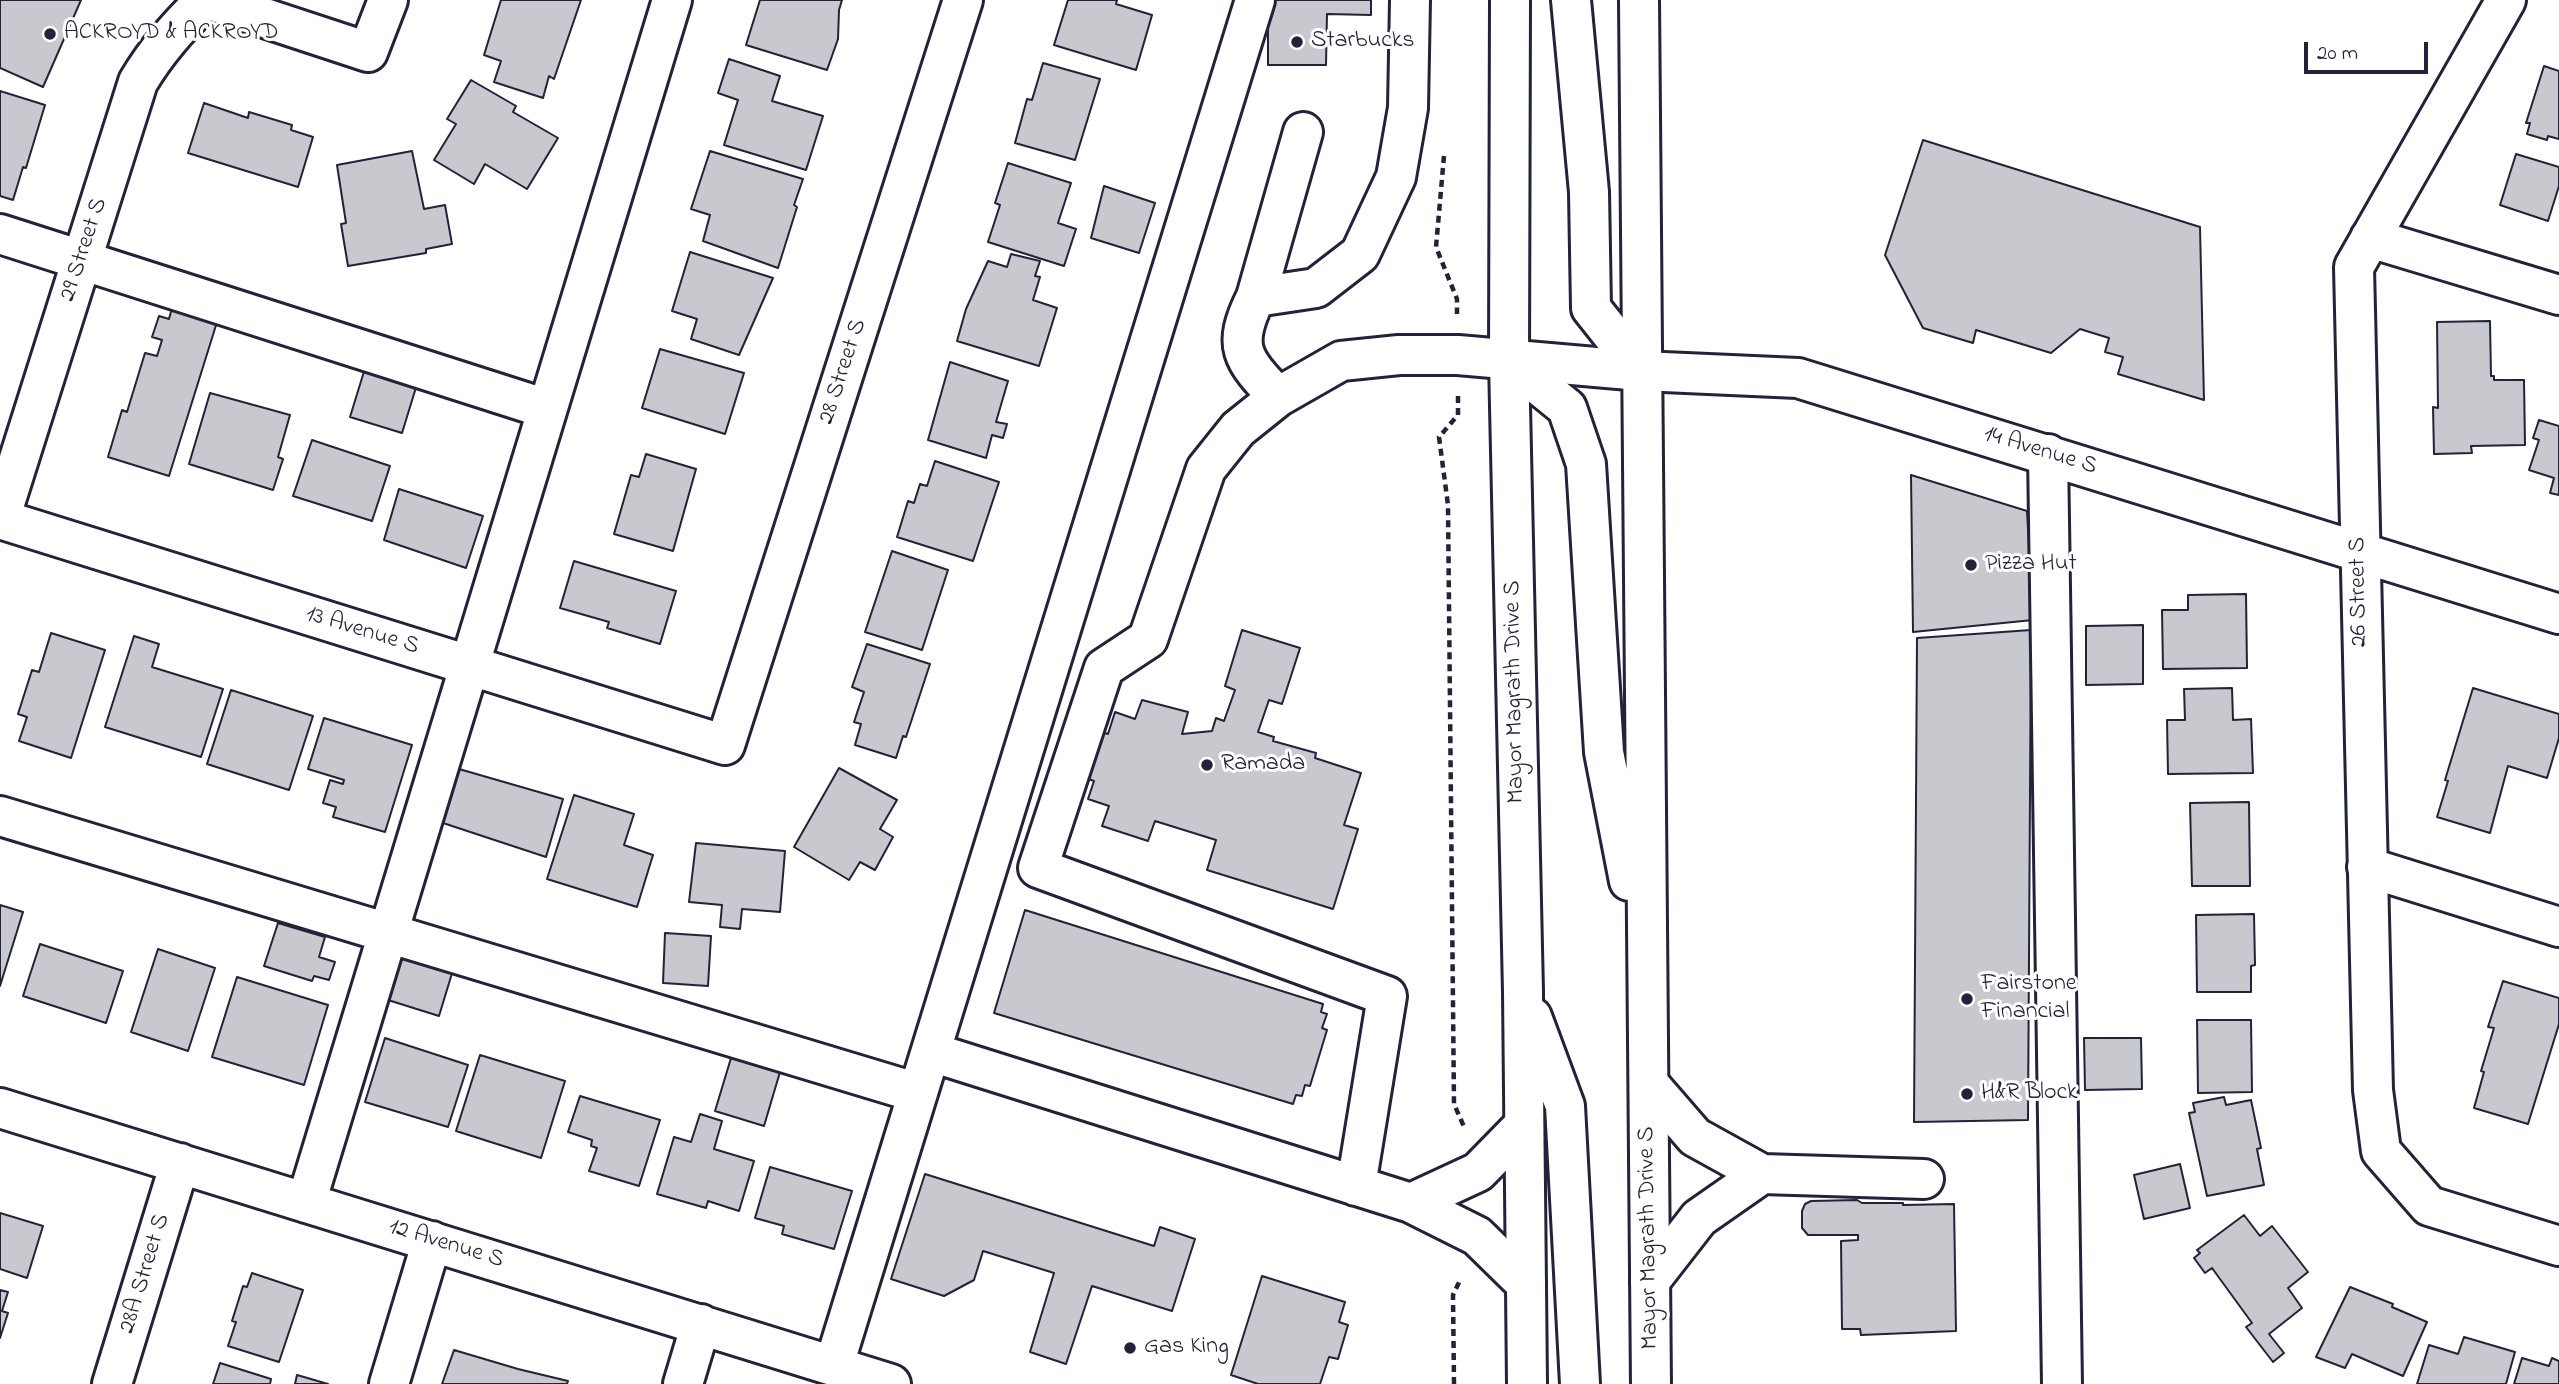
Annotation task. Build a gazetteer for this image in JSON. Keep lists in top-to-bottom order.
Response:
{
  "streets": {
    "street": [
      "29 Street S",
      "28 Street S",
      "14 Avenue S",
      "26 Street S",
      "13 Avenue S",
      "Mayor Magrath Drive S",
      "12 Avenue S",
      "28A Street S"
    ]
  },
  "crossings": [
    ["29 Street S", "13 Avenue S"],
    ["28 Street S", "13 Avenue S"],
    ["14 Avenue S", "26 Street S"],
    ["14 Avenue S", "Mayor Magrath Drive S"],
    ["12 Avenue S", "28A Street S"]
  ],
  "places": [
    "ACKROYD & ACKROYD",
    "Starbucks",
    "Pizza Hut",
    "Ramada",
    "Fairstone Financial",
    "H&R Block",
    "Gas King"
  ],
  "scale_bar": "20 m"
}
